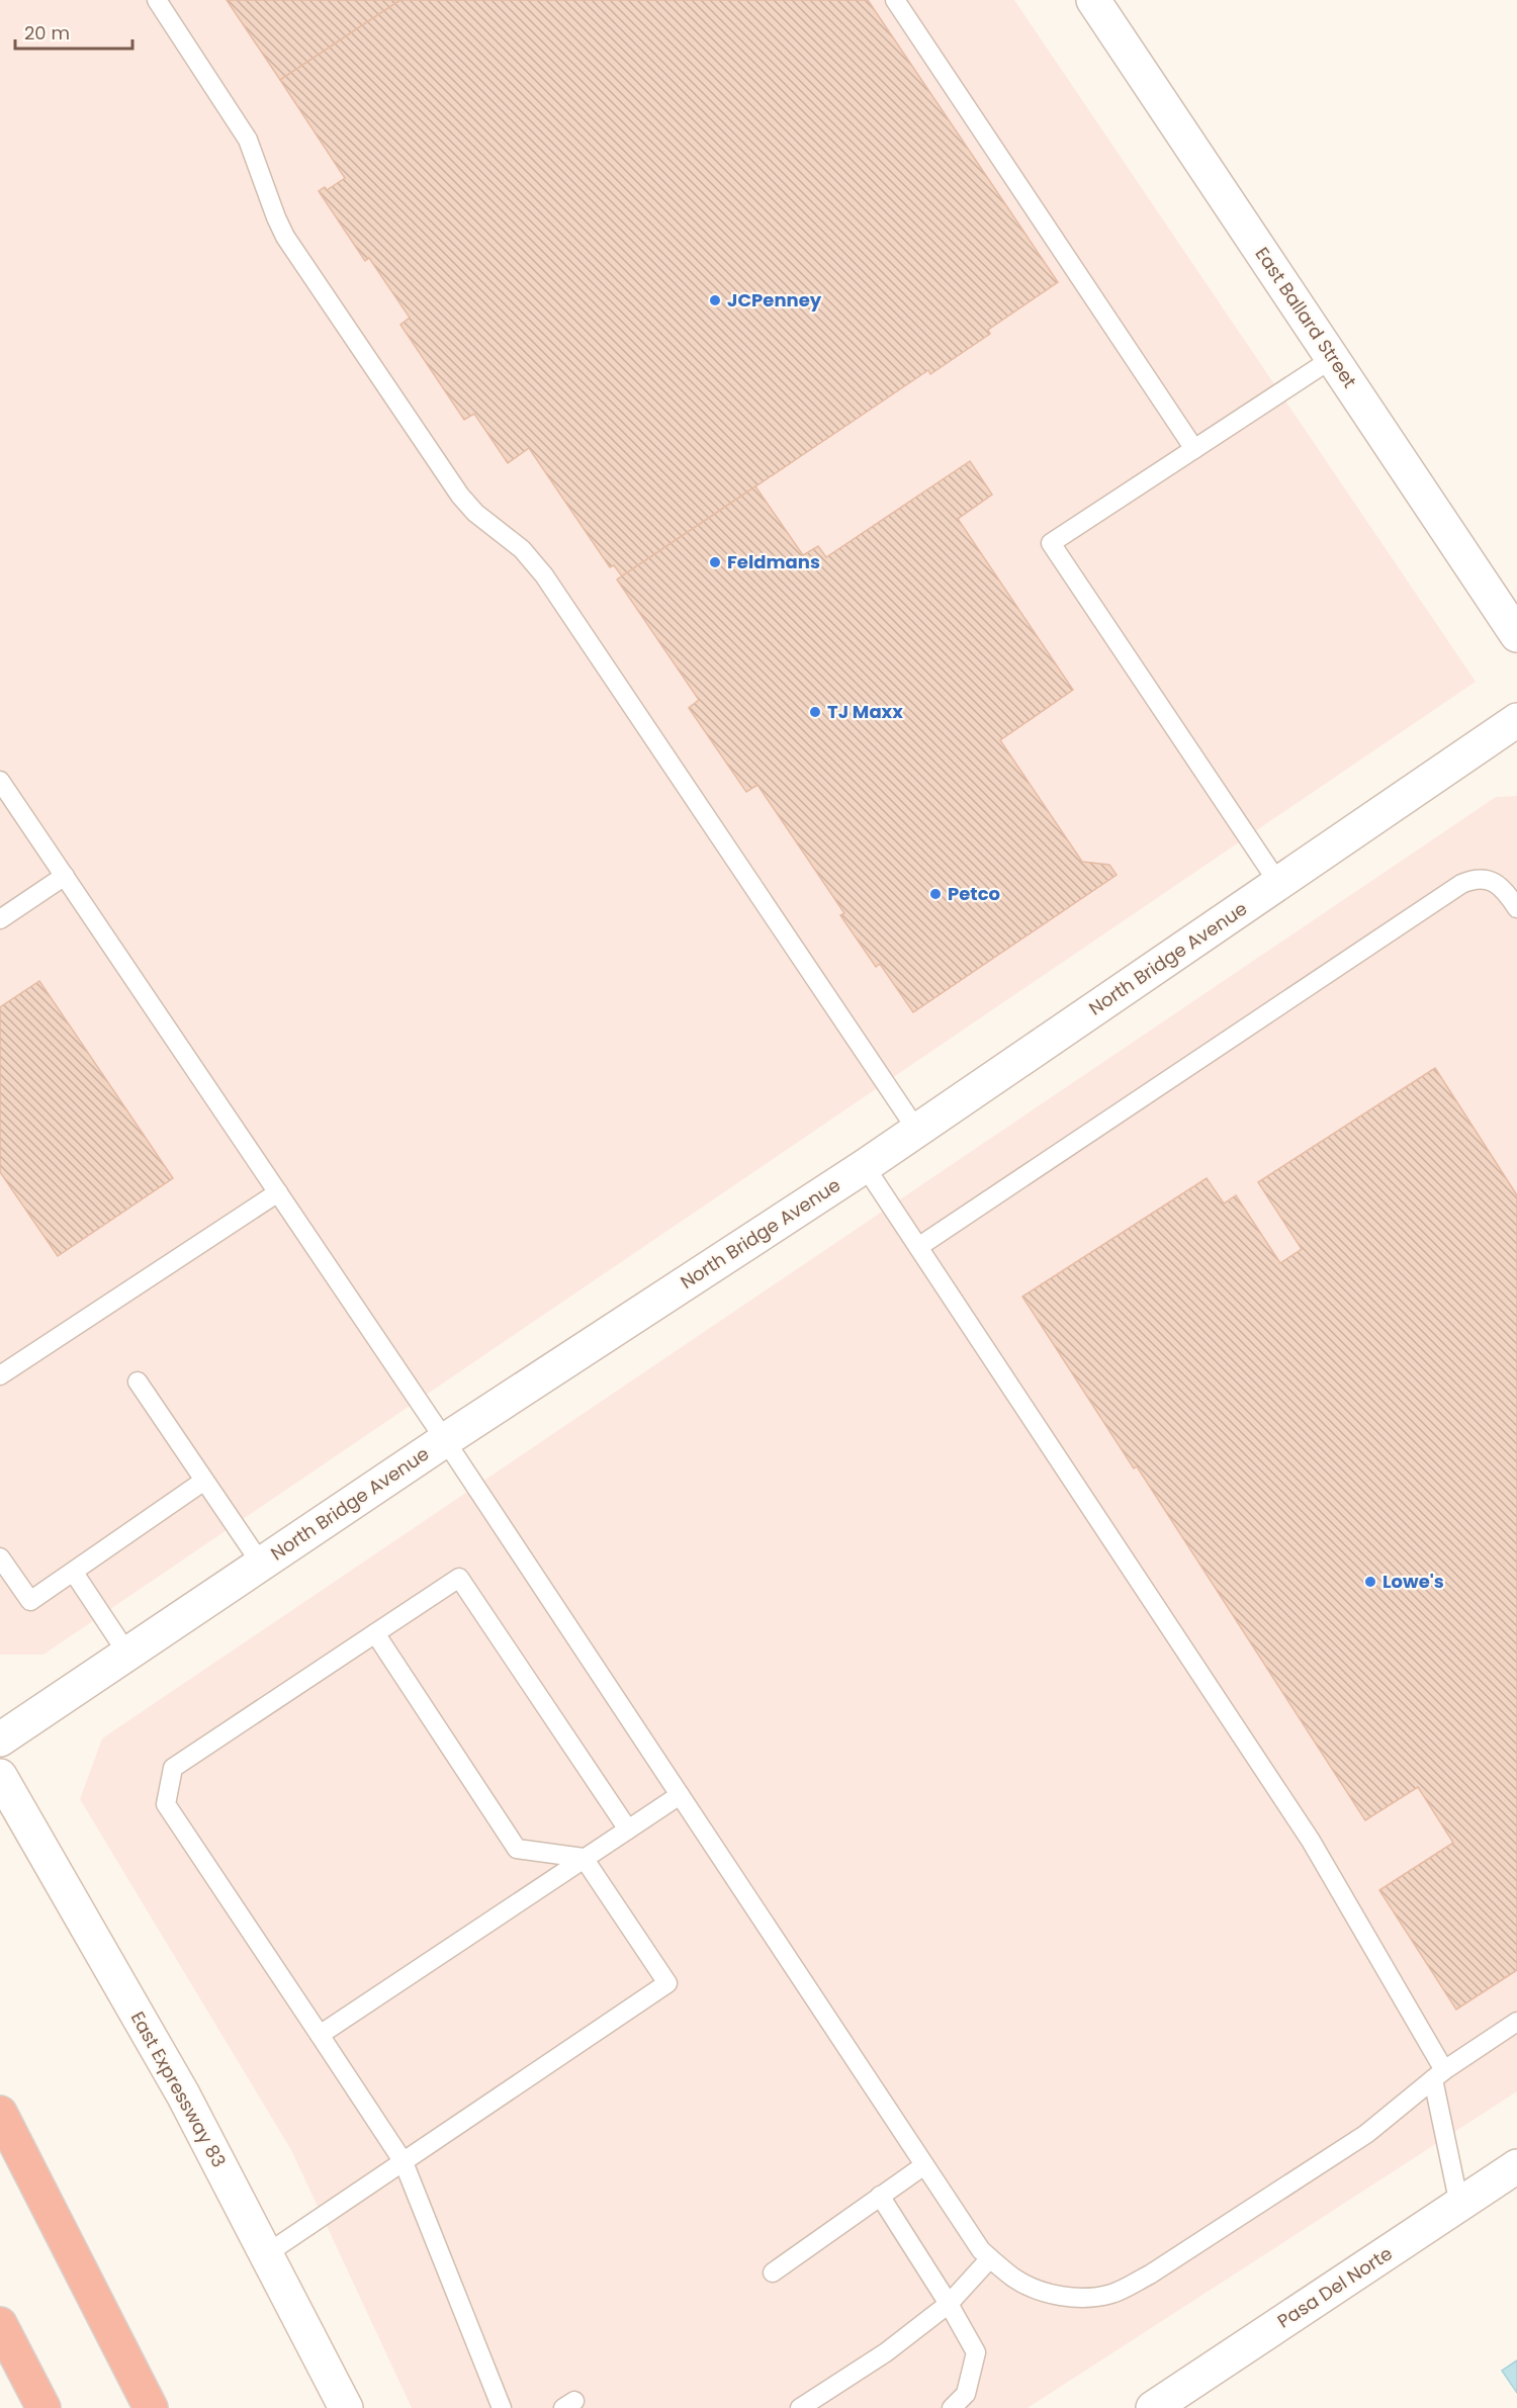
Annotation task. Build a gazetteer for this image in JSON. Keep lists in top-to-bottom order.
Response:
{
  "streets": {
    "street": [
      "East Ballard Street",
      "North Bridge Avenue",
      "East Expressway 83",
      "Pasa Del Norte"
    ]
  },
  "places": [
    "JCPenney",
    "Feldmans",
    "TJ Maxx",
    "Petco",
    "Lowe's"
  ],
  "scale_bar": "20 m"
}
